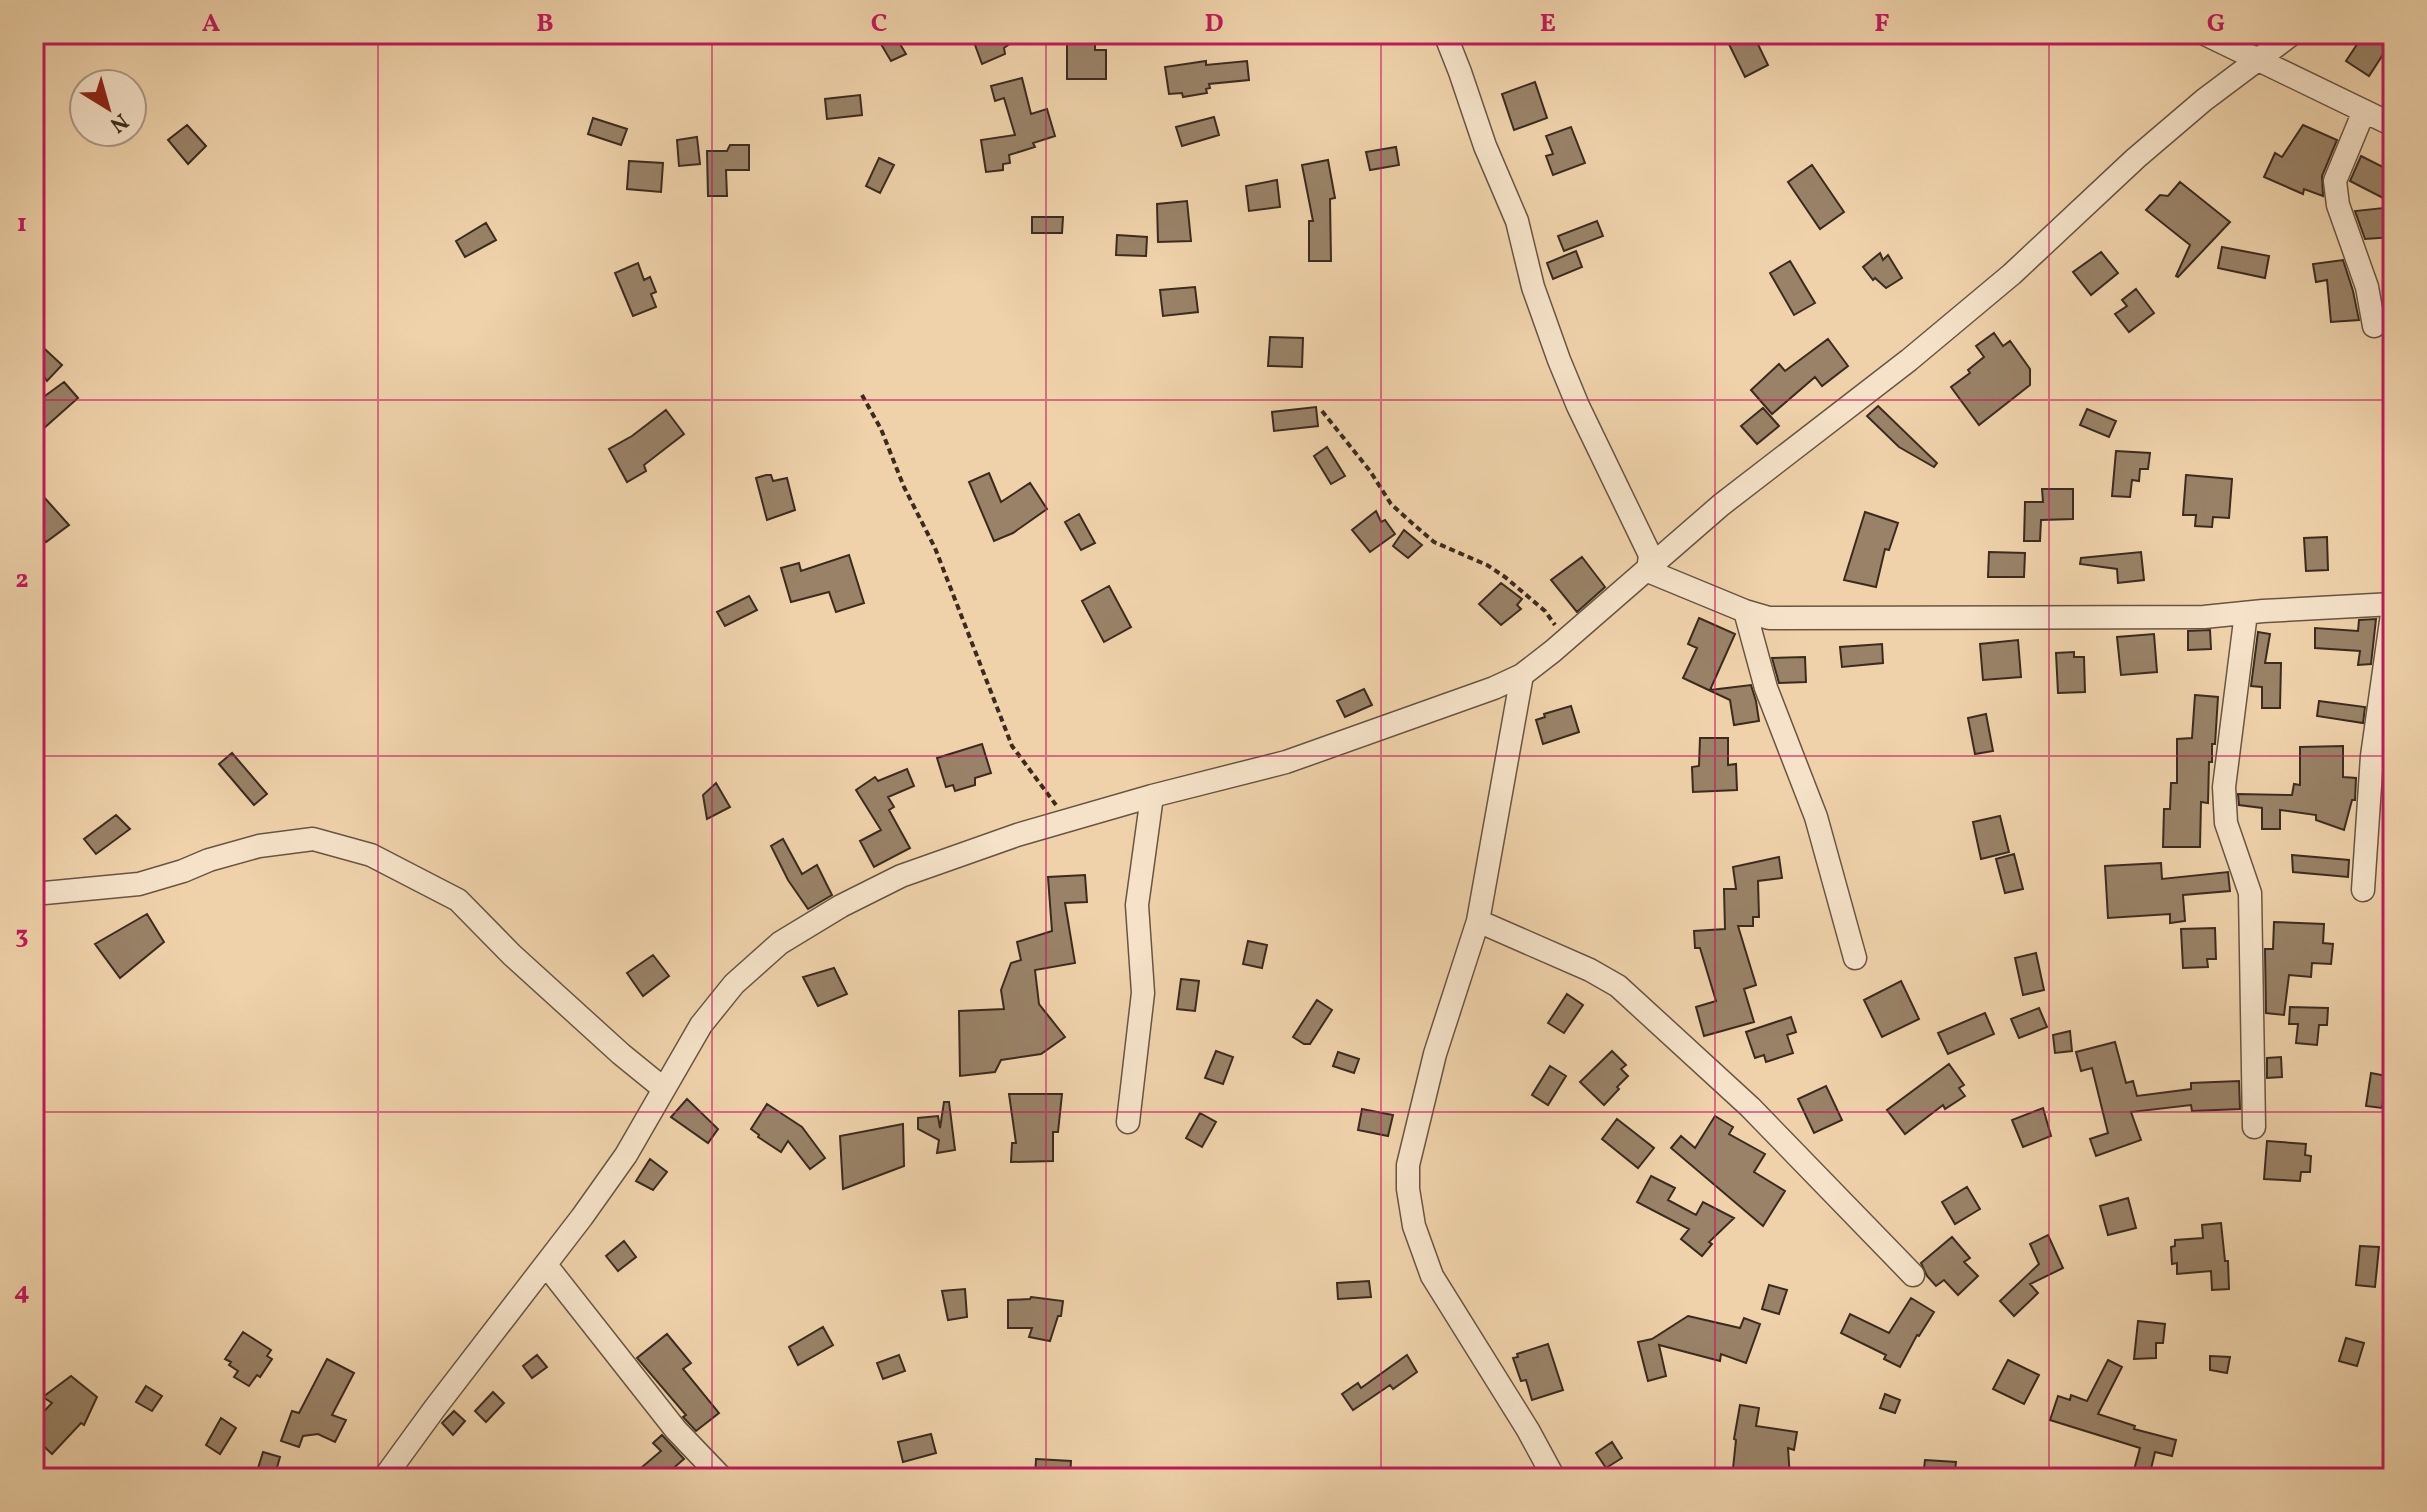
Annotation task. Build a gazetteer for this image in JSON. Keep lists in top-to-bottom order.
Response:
{
  "north": "bottom right",
  "grid": {
    "columns": [
      "A",
      "B",
      "C",
      "D",
      "E",
      "F",
      "G"
    ],
    "rows": [
      "1",
      "2",
      "3",
      "4"
    ]
  }
}
